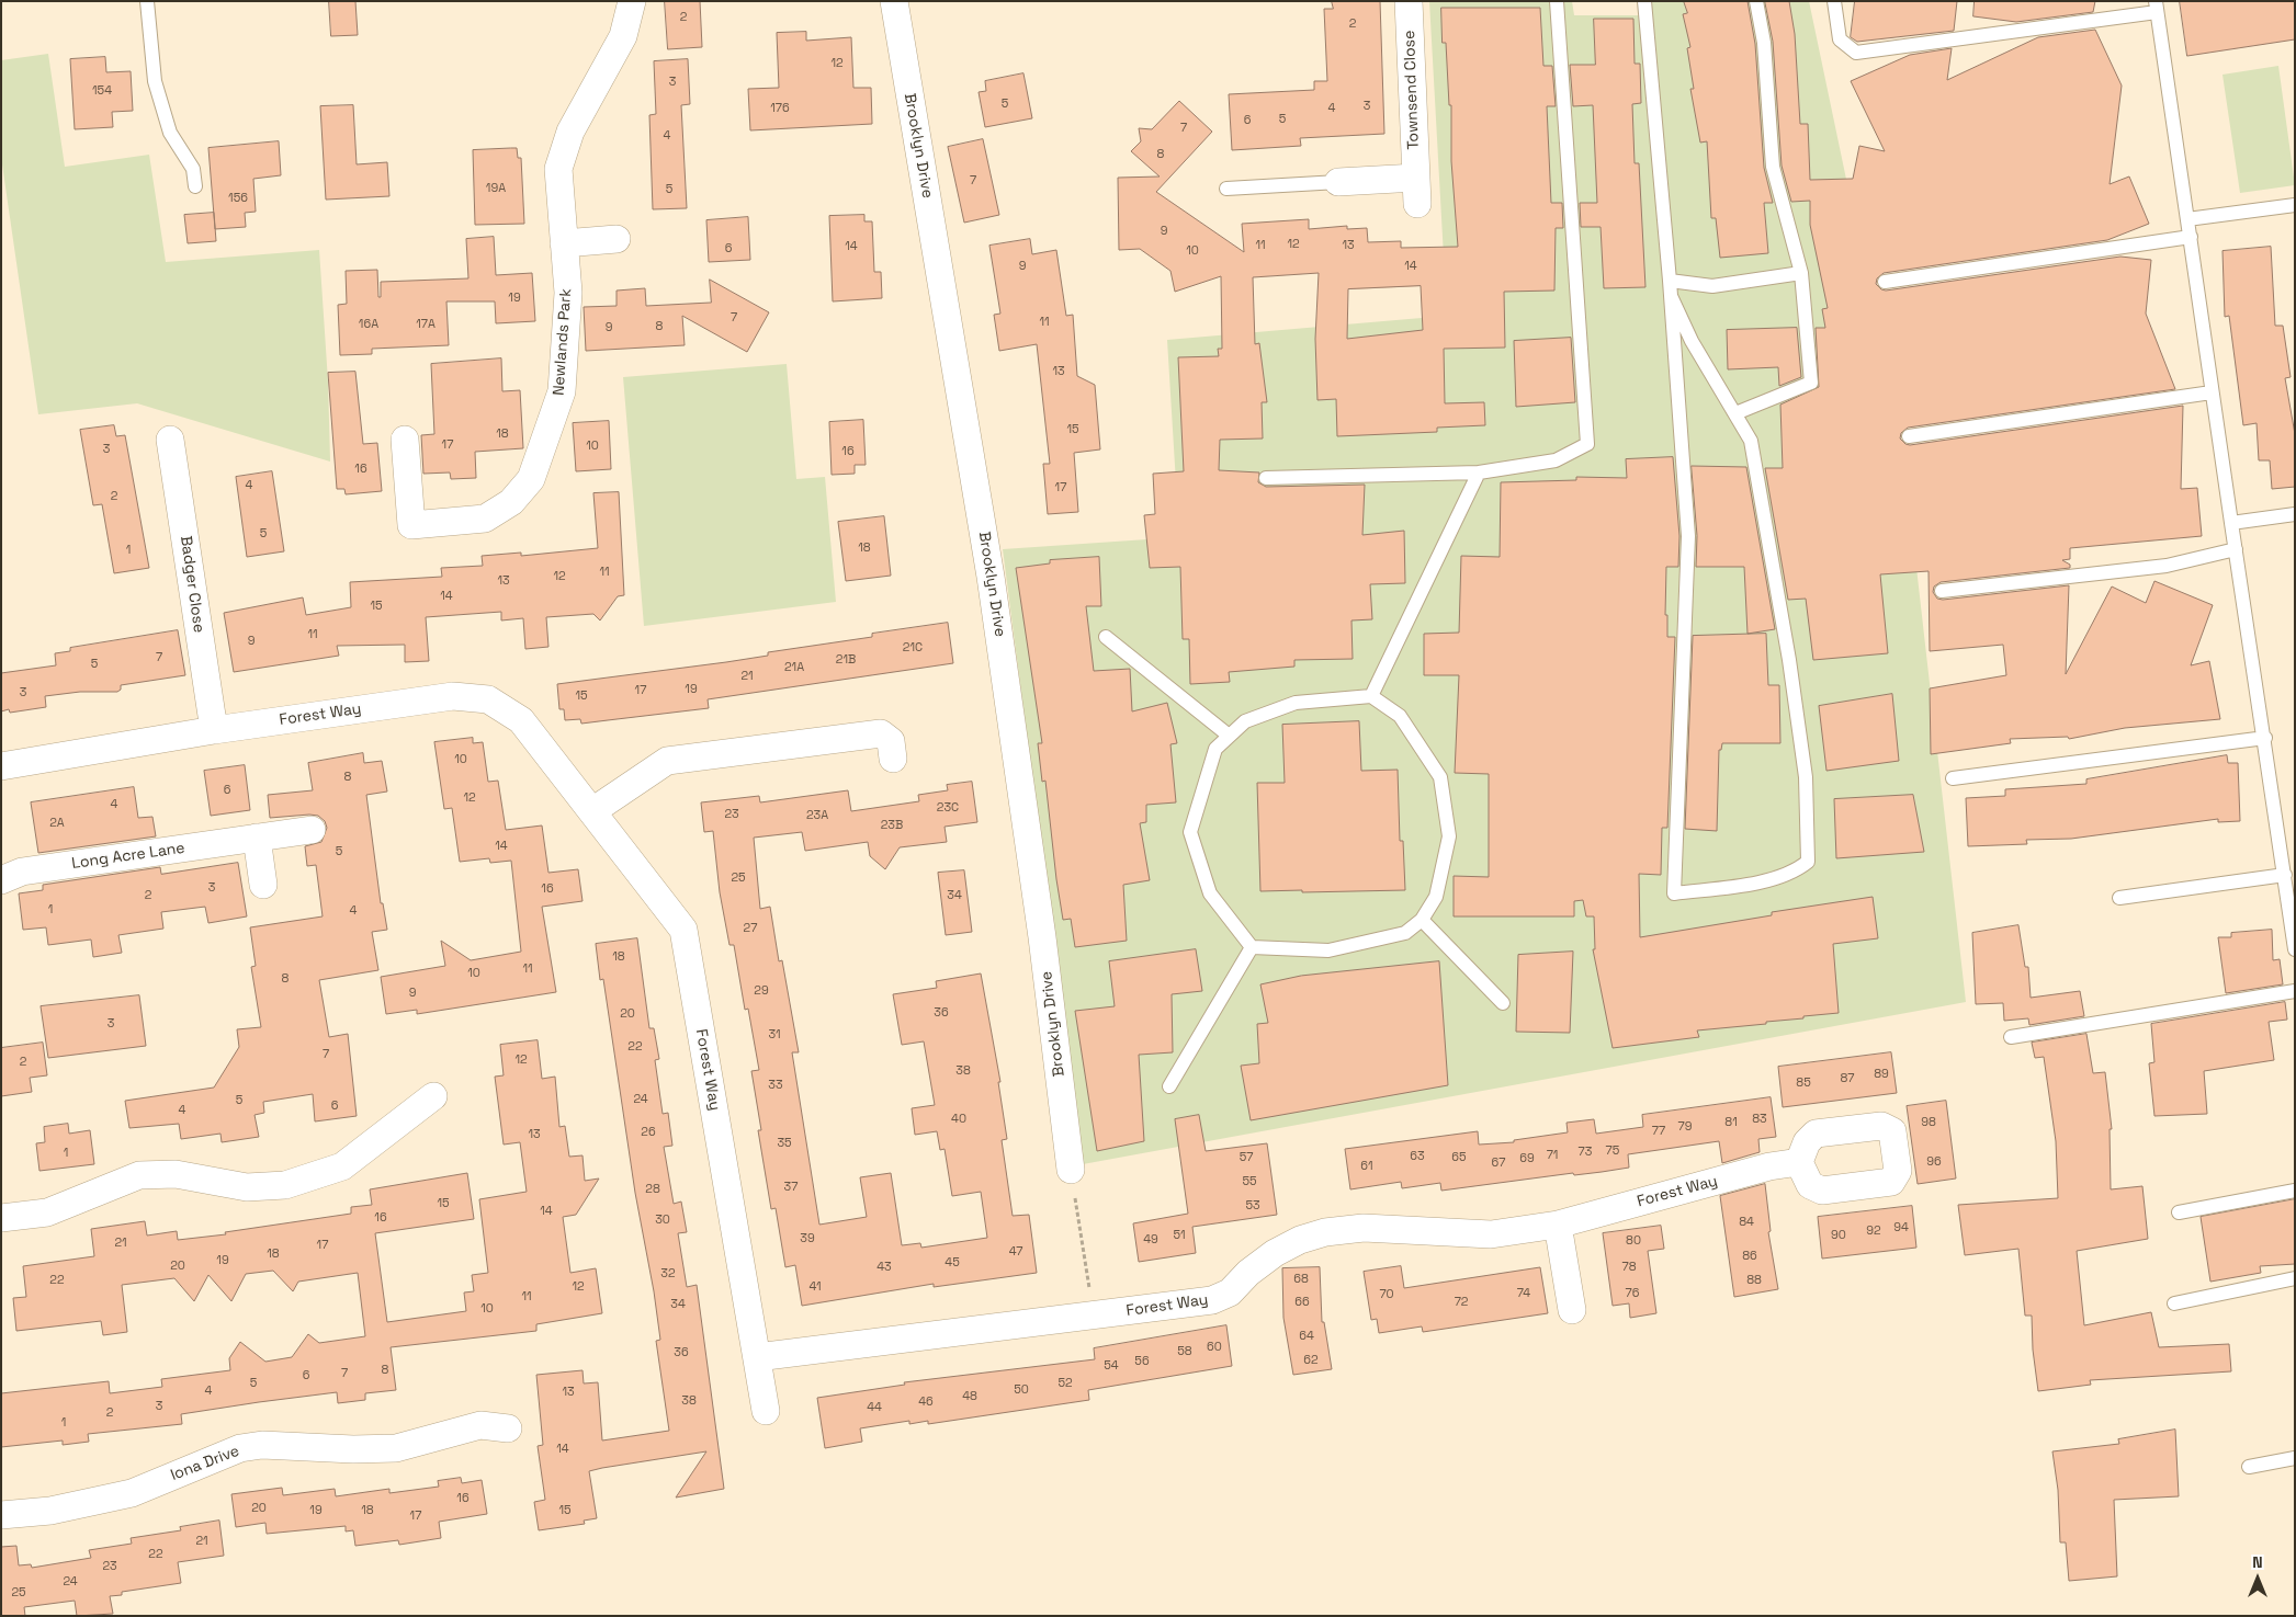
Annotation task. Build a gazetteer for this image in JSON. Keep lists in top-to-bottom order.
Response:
{
  "streets": {
    "street": [
      "Townsend Close",
      "Brooklyn Drive",
      "Newlands Park",
      "Badger Close",
      "Forest Way",
      "Long Acre Lane",
      "Iona Drive"
    ]
  },
  "crossings": [
    ["Badger Close", "Forest Way"]
  ],
  "house_numbers": [
    "2",
    "2",
    "12",
    "3",
    "154",
    "5",
    "3",
    "176",
    "4",
    "5",
    "6",
    "7",
    "4",
    "8",
    "7",
    "19A",
    "5",
    "156",
    "9",
    "12",
    "11",
    "13",
    "14",
    "6",
    "10",
    "9",
    "14",
    "19",
    "7",
    "11",
    "16A",
    "17A",
    "8",
    "9",
    "13",
    "15",
    "18",
    "17",
    "10",
    "3",
    "16",
    "16",
    "4",
    "17",
    "2",
    "5",
    "18",
    "1",
    "11",
    "12",
    "13",
    "14",
    "15",
    "11",
    "9",
    "21C",
    "7",
    "21B",
    "5",
    "21A",
    "21",
    "19",
    "17",
    "3",
    "15",
    "10",
    "8",
    "6",
    "12",
    "4",
    "23C",
    "23",
    "23A",
    "2A",
    "23B",
    "14",
    "5",
    "25",
    "3",
    "16",
    "2",
    "34",
    "1",
    "4",
    "27",
    "18",
    "11",
    "10",
    "8",
    "29",
    "9",
    "36",
    "20",
    "3",
    "31",
    "22",
    "7",
    "12",
    "2",
    "38",
    "89",
    "87",
    "85",
    "33",
    "24",
    "5",
    "6",
    "4",
    "40",
    "83",
    "81",
    "98",
    "79",
    "77",
    "26",
    "13",
    "35",
    "75",
    "73",
    "1",
    "71",
    "63",
    "57",
    "65",
    "69",
    "96",
    "67",
    "61",
    "55",
    "37",
    "28",
    "15",
    "53",
    "14",
    "16",
    "30",
    "84",
    "94",
    "92",
    "51",
    "90",
    "39",
    "49",
    "80",
    "21",
    "17",
    "47",
    "18",
    "86",
    "19",
    "45",
    "20",
    "43",
    "78",
    "32",
    "68",
    "22",
    "88",
    "12",
    "41",
    "74",
    "76",
    "70",
    "11",
    "66",
    "72",
    "34",
    "10",
    "64",
    "60",
    "58",
    "36",
    "62",
    "56",
    "54",
    "8",
    "7",
    "6",
    "5",
    "52",
    "50",
    "4",
    "13",
    "48",
    "38",
    "46",
    "3",
    "44",
    "2",
    "1",
    "14",
    "16",
    "20",
    "19",
    "18",
    "15",
    "17",
    "21",
    "22",
    "23",
    "24",
    "25"
  ],
  "north": "top"
}
